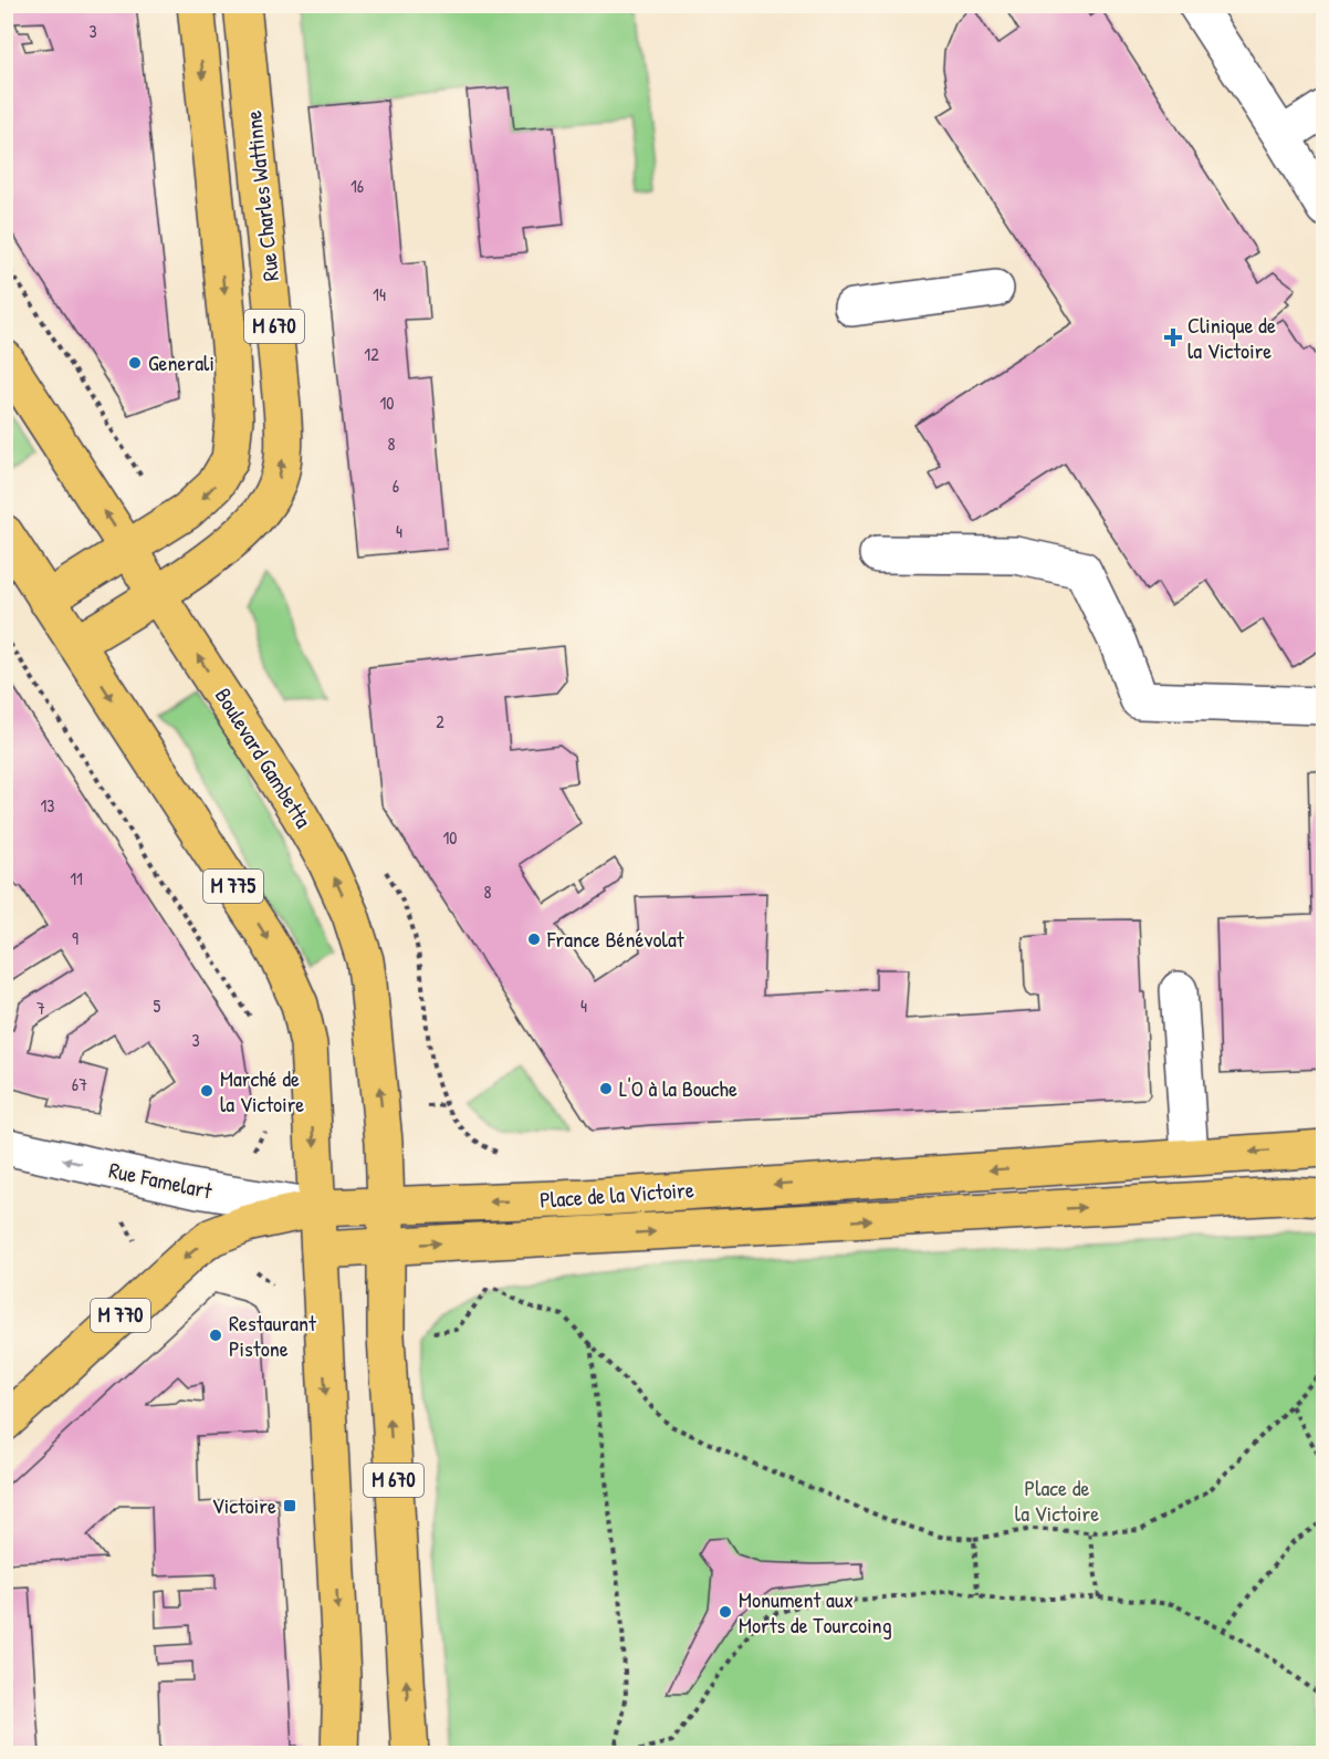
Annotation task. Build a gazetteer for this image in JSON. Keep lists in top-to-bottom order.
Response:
{
  "streets": {
    "main road": [
      "Rue Charles Wattinne",
      "M 670",
      "Boulevard Gambetta",
      "M 775",
      "Place de la Victoire",
      "M 770"
    ],
    "street": ["Rue Famelart"]
  },
  "crossings": [
    ["Rue Charles Wattinne", "Boulevard Gambetta"],
    ["Rue Charles Wattinne", "M 775"],
    ["M 670", "Boulevard Gambetta"],
    ["M 670", "M 775"],
    ["M 670", "Rue Famelart"],
    ["M 670", "Place de la Victoire"],
    ["M 670", "M 770"],
    ["Boulevard Gambetta", "Place de la Victoire"],
    ["Boulevard Gambetta", "M 770"],
    ["M 775", "Rue Famelart"],
    ["M 775", "M 770"],
    ["Rue Famelart", "M 770"],
    ["Place de la Victoire", "M 770"]
  ],
  "one_way": ["Rue Famelart"],
  "parks": ["Place de la Victoire"],
  "places": {
    "health": ["Clinique de la Victoire"],
    "other": [
      "Generali",
      "France Bénévolat",
      "L'O à la Bouche",
      "Marché de la Victoire",
      "Restaurant Pistone",
      "Monument aux Morts de Tourcoing"
    ],
    "transit": ["Victoire"]
  },
  "house_numbers": [
    "3",
    "16",
    "14",
    "12",
    "10",
    "8",
    "6",
    "4",
    "2",
    "13",
    "10",
    "11",
    "8",
    "9",
    "5",
    "4",
    "7",
    "3",
    "67"
  ]
}
